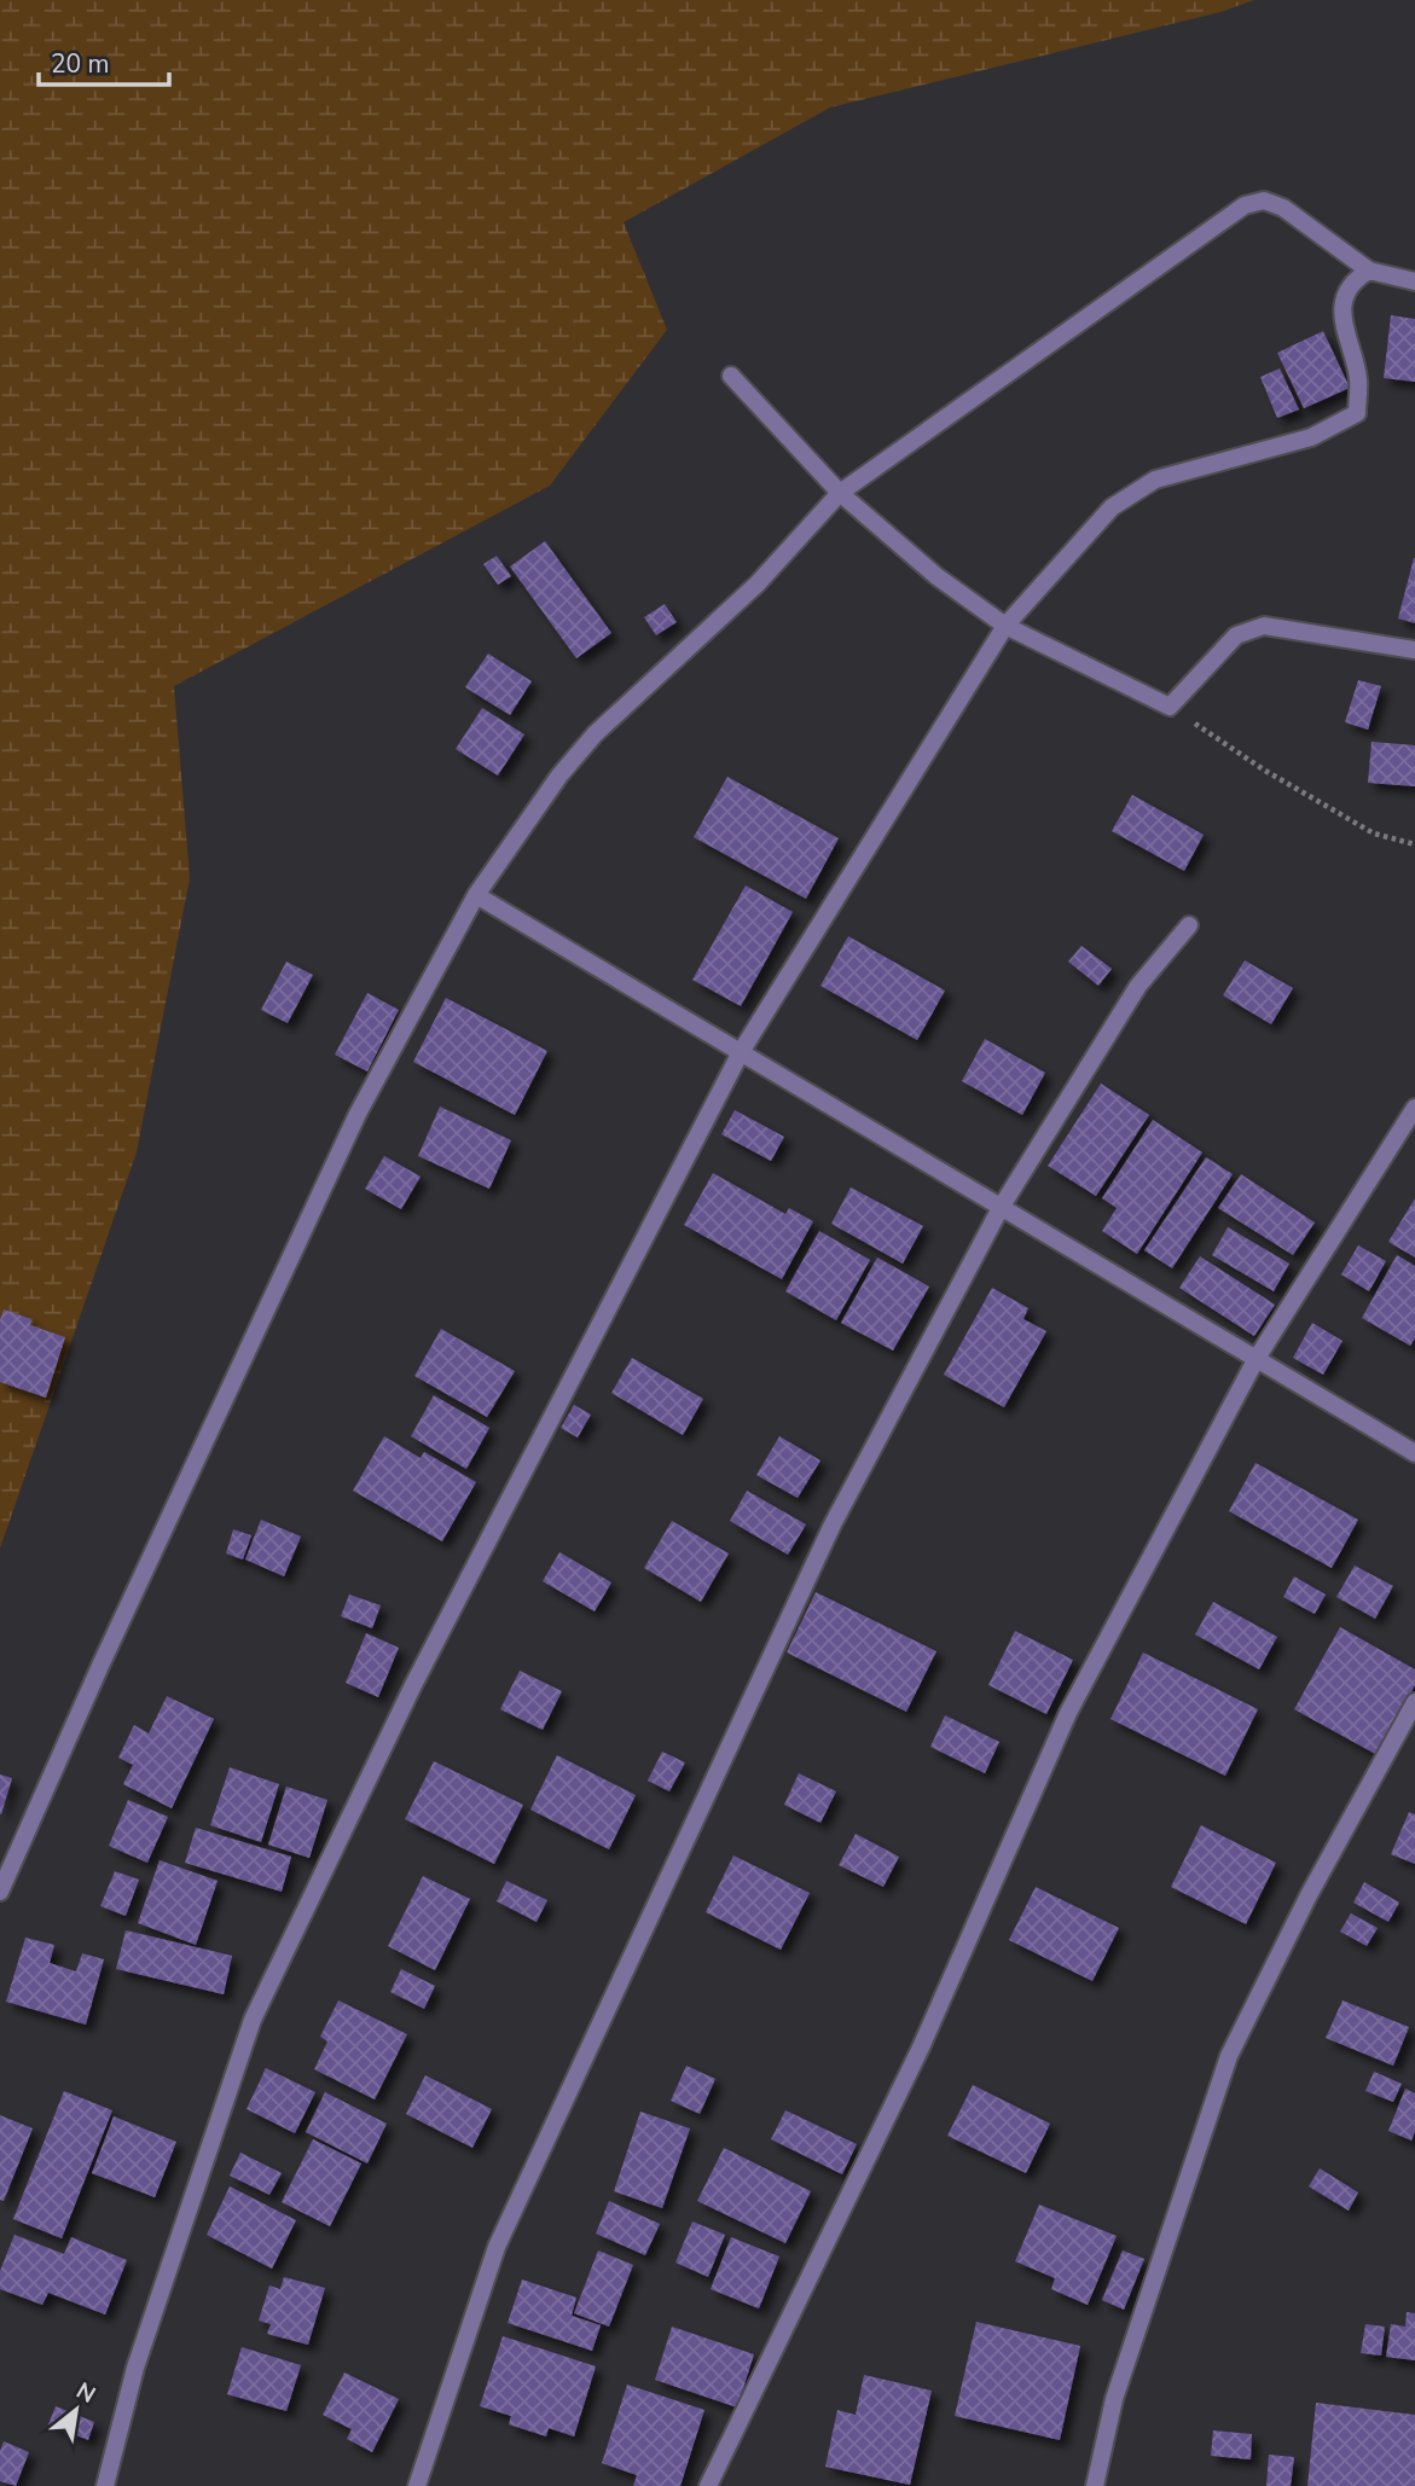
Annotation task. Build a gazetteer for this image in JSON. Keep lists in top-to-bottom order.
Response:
{
  "scale_bar": "20 m",
  "north": "top right"
}
